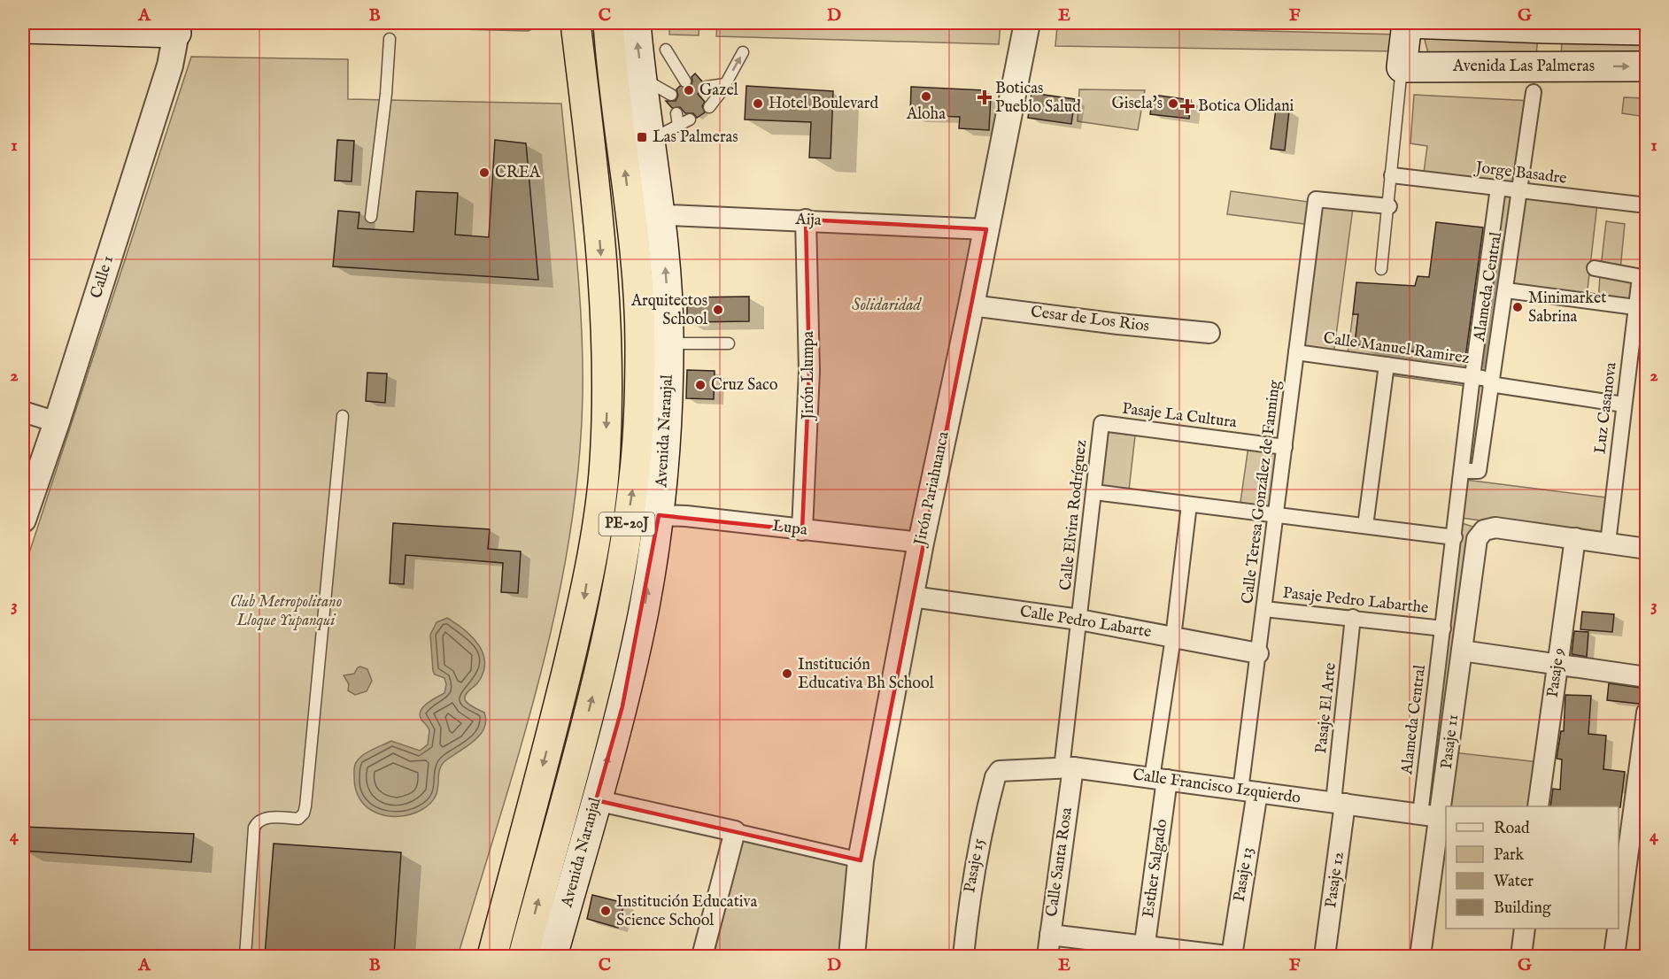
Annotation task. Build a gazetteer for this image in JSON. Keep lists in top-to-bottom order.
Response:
{
  "streets": {
    "highway": ["Avenida Naranjal", "PE-20J"],
    "main road": ["Avenida Las Palmeras"],
    "street": [
      "Jorge Basadre",
      "Aija",
      "Calle 1",
      "Alameda Central",
      "Cesar de Los Rios",
      "Calle Manuel Ramirez",
      "Jirón Llumpa",
      "Luz Casanova",
      "Pasaje La Cultura",
      "Jirón Pariahuanca",
      "Calle Teresa González de Fanning",
      "Calle Elvira Rodríguez",
      "Lupa",
      "Pasaje Pedro Labarthe",
      "Calle Pedro Labarte",
      "Pasaje 9",
      "Pasaje El Arte",
      "Pasaje 11",
      "Calle Francisco Izquierdo",
      "Calle Santa Rosa",
      "Pasaje 15",
      "Esther Salgado",
      "Pasaje 13",
      "Pasaje 12"
    ]
  },
  "crossings": [
    ["Jorge Basadre", "Alameda Central"],
    ["Aija", "Jirón Llumpa"],
    ["Aija", "Avenida Naranjal"],
    ["Aija", "Jirón Pariahuanca"],
    ["Alameda Central", "Calle Manuel Ramirez"],
    ["Alameda Central", "Pasaje Pedro Labarthe"],
    ["Alameda Central", "Calle Francisco Izquierdo"],
    ["Cesar de Los Rios", "Jirón Pariahuanca"],
    ["Calle Manuel Ramirez", "Luz Casanova"],
    ["Calle Manuel Ramirez", "Calle Teresa González de Fanning"],
    ["Jirón Llumpa", "Lupa"],
    ["Pasaje La Cultura", "Calle Teresa González de Fanning"],
    ["Pasaje La Cultura", "Calle Elvira Rodríguez"],
    ["Avenida Naranjal", "Lupa"],
    ["Jirón Pariahuanca", "Lupa"],
    ["Jirón Pariahuanca", "Calle Pedro Labarte"],
    ["Calle Teresa González de Fanning", "Pasaje Pedro Labarthe"],
    ["Calle Teresa González de Fanning", "Calle Pedro Labarte"],
    ["Calle Teresa González de Fanning", "Calle Francisco Izquierdo"],
    ["Calle Teresa González de Fanning", "Pasaje 13"],
    ["Calle Elvira Rodríguez", "Calle Pedro Labarte"],
    ["Calle Elvira Rodríguez", "Calle Francisco Izquierdo"],
    ["Calle Elvira Rodríguez", "Calle Santa Rosa"],
    ["Pasaje Pedro Labarthe", "Pasaje El Arte"],
    ["Pasaje 9", "Pasaje 11"],
    ["Pasaje El Arte", "Calle Francisco Izquierdo"],
    ["Pasaje El Arte", "Pasaje 12"],
    ["Pasaje 11", "Calle Francisco Izquierdo"],
    ["Calle Francisco Izquierdo", "Calle Santa Rosa"],
    ["Calle Francisco Izquierdo", "Pasaje 15"],
    ["Calle Francisco Izquierdo", "Esther Salgado"],
    ["Calle Francisco Izquierdo", "Pasaje 13"],
    ["Calle Francisco Izquierdo", "Pasaje 12"]
  ],
  "parks": ["Solidaridad", "Club Metropolitano Lloque Yupanqui"],
  "places": {
    "other": [
      "Gazel",
      "Aloha",
      "Hotel Boulevard",
      "Gisela's",
      "CREA",
      "Minimarket Sabrina",
      "Arquitectos School",
      "Cruz Saco",
      "Institución Educativa Bh School",
      "Institución Educativa Science School"
    ],
    "health": ["Boticas Pueblo Salud", "Botica Olidani"],
    "transit": ["Las Palmeras"]
  },
  "legend": [
    "Road",
    "Park",
    "Water",
    "Building"
  ],
  "grid": {
    "columns": [
      "A",
      "B",
      "C",
      "D",
      "E",
      "F",
      "G"
    ],
    "rows": [
      "1",
      "2",
      "3",
      "4"
    ]
  }
}
